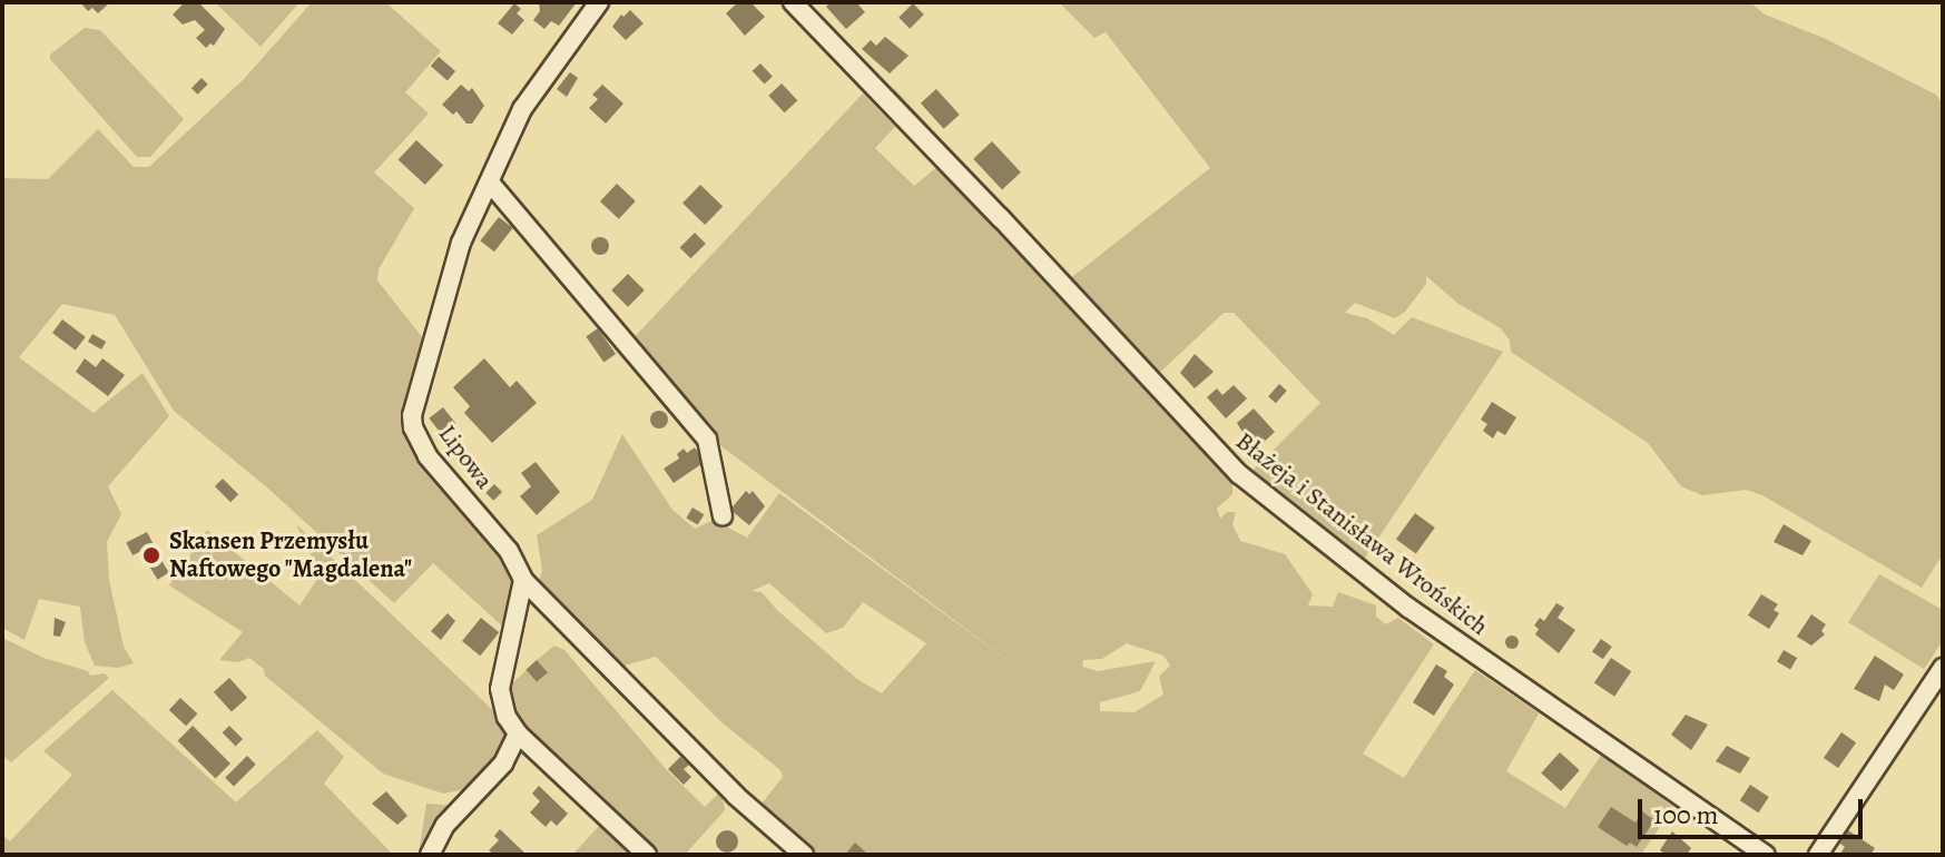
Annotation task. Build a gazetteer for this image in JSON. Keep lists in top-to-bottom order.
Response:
{
  "streets": {
    "street": ["Lipowa", "Błażeja i Stanisława Wrońskich"]
  },
  "places": ["Skansen Przemysłu Naftowego \"Magdalena\""],
  "scale_bar": "100 m"
}
